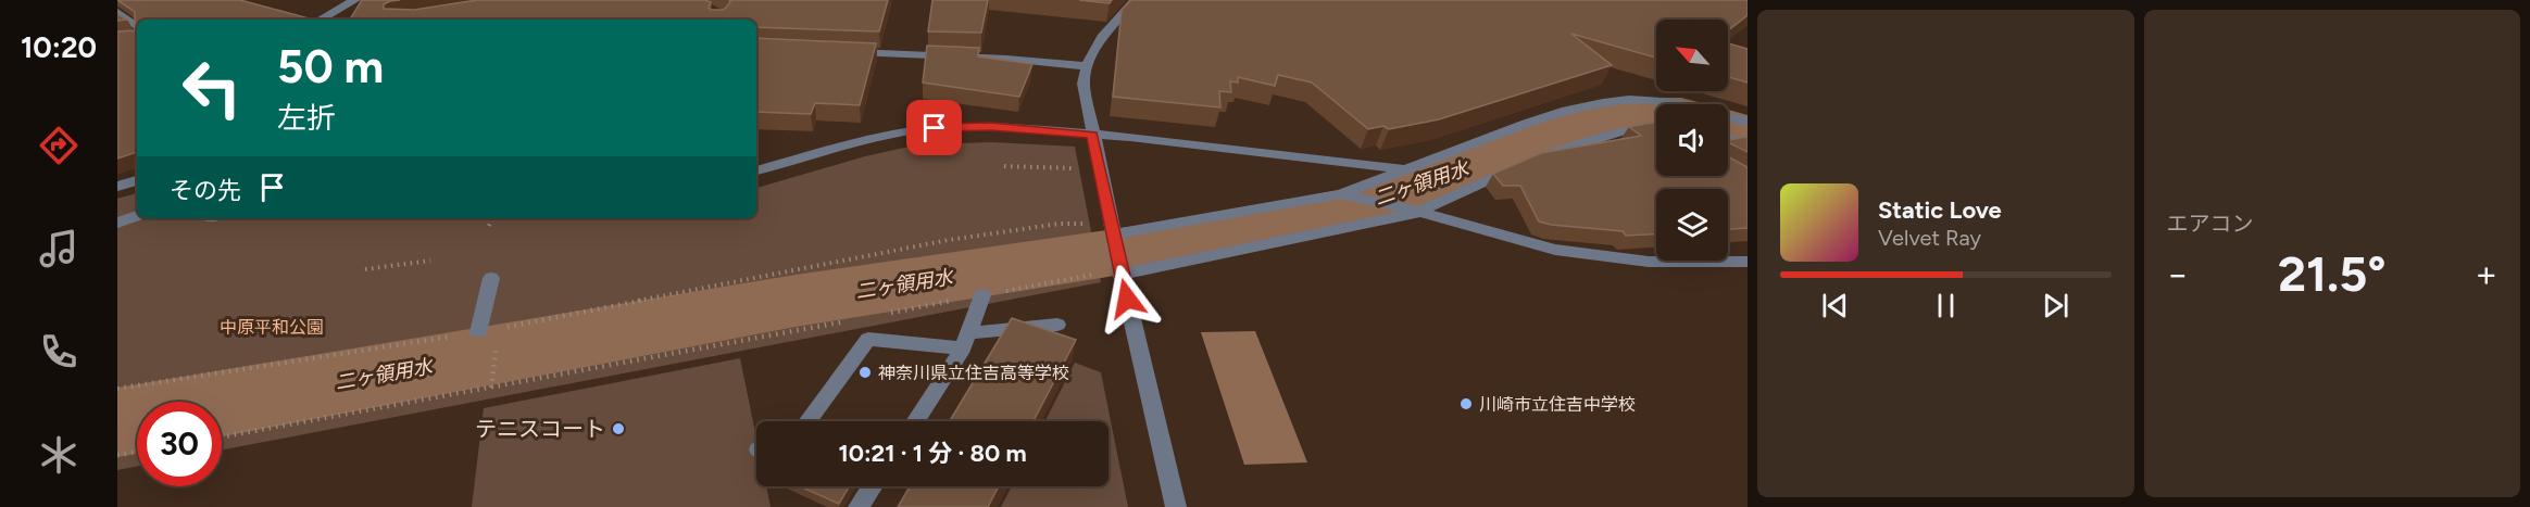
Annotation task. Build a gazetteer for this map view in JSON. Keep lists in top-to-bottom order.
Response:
{
  "water": ["二ヶ領用水"],
  "parks": ["中原平和公園"],
  "places": ["神奈川県立住吉高等学校", "川崎市立住吉中学校", "テニスコート"],
  "north": "top left",
  "page": {
    "tabs": "10:20",
    "tile": "エアコン",
    "turn": ["50 m", "左折"],
    "then": "その先",
    "song": ["Static Love", "Velvet Ray"],
    "heat": ["−", "21.5°", "+"],
    "limit": "30",
    "trip": "10:21 · 1 分 · 80 m"
  }
}
